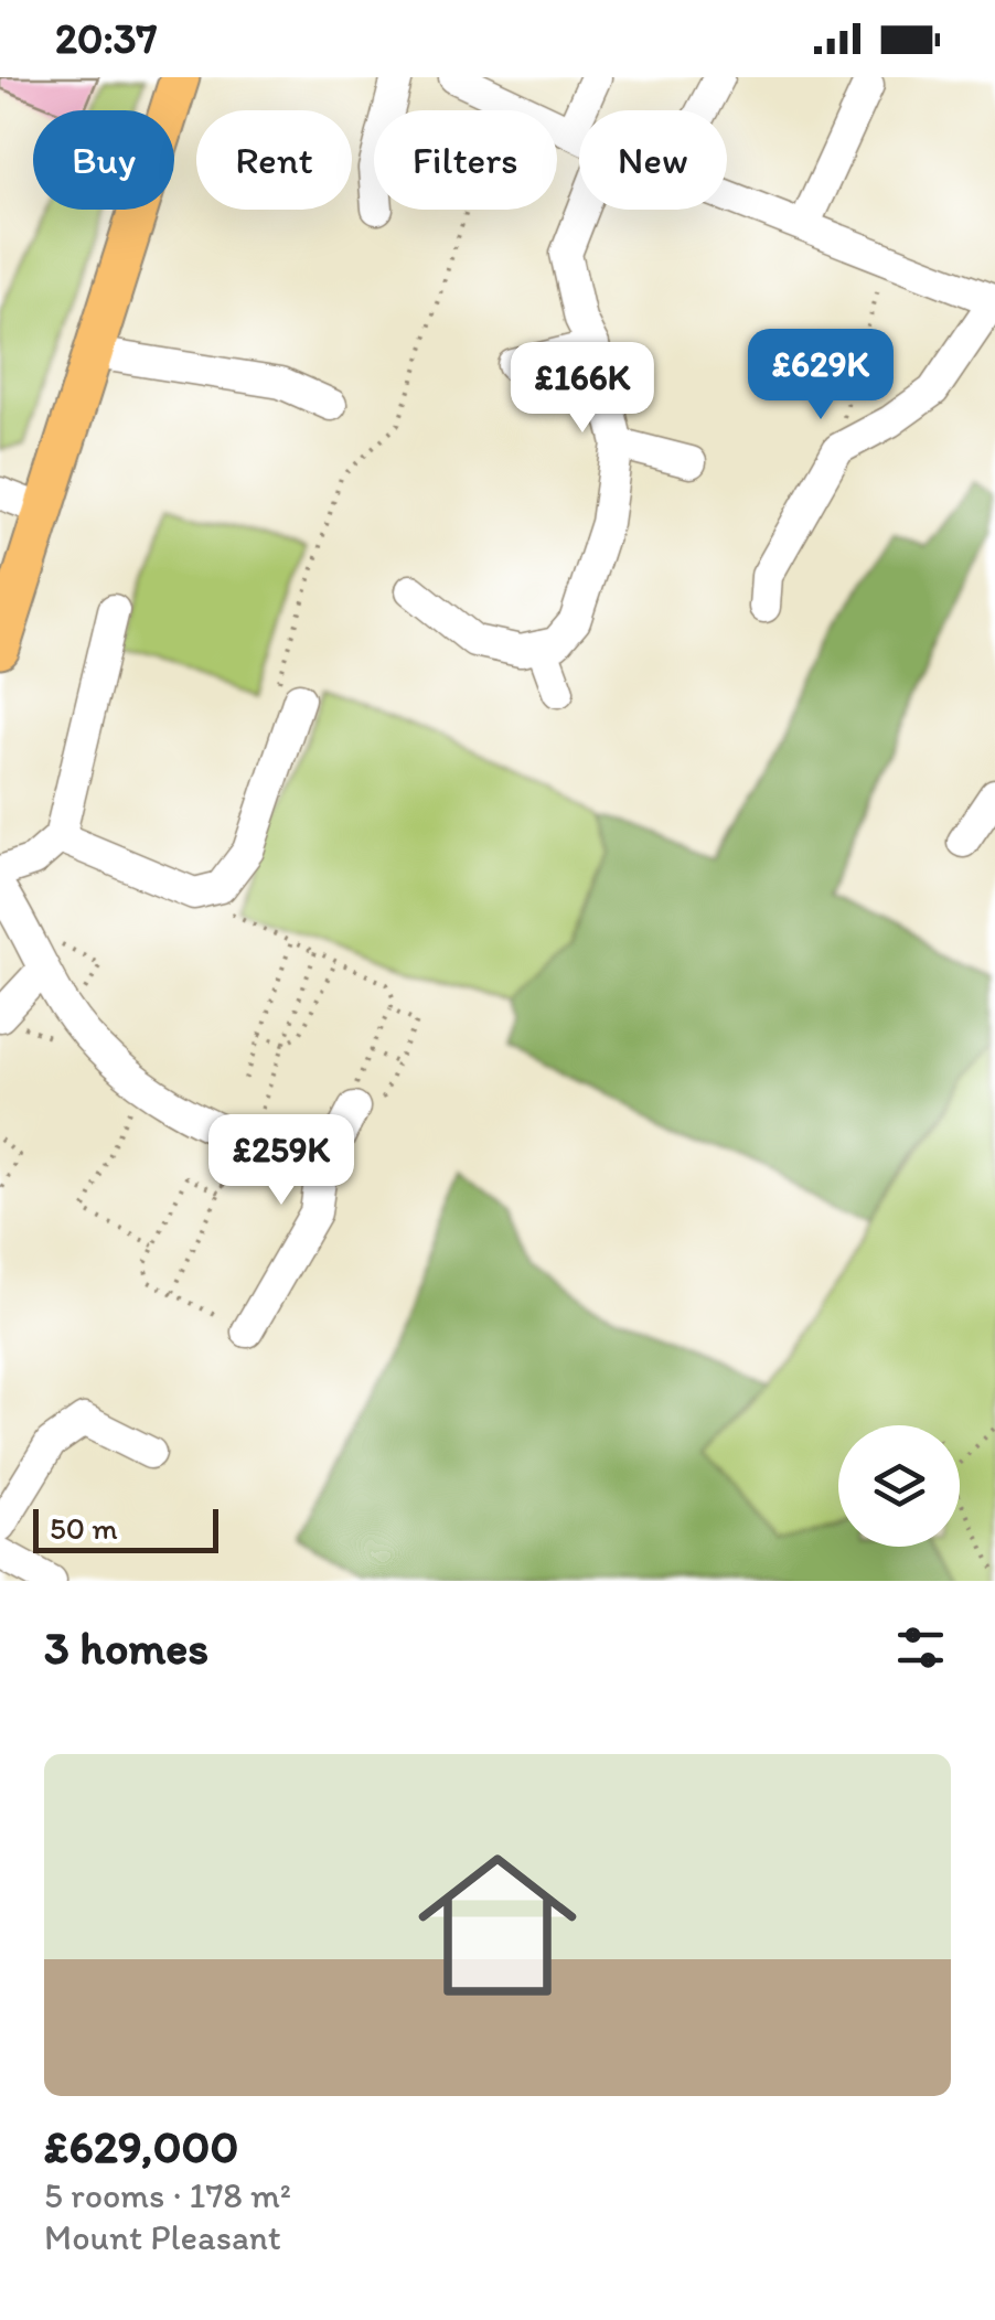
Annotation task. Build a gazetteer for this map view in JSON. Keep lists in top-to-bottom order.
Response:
{
  "scale_bar": "50 m",
  "page": {
    "status": "20:37",
    "chip": [
      "Buy",
      "Rent",
      "Filters",
      "New"
    ],
    "price": ["£629K", "£166K", "£259K"],
    "scale": "50 m",
    "heading": "3 homes",
    "list": [
      {
        "name": "£629,000",
        "note": "5 rooms · 178 m² · Mount Pleasant"
      }
    ]
  }
}
